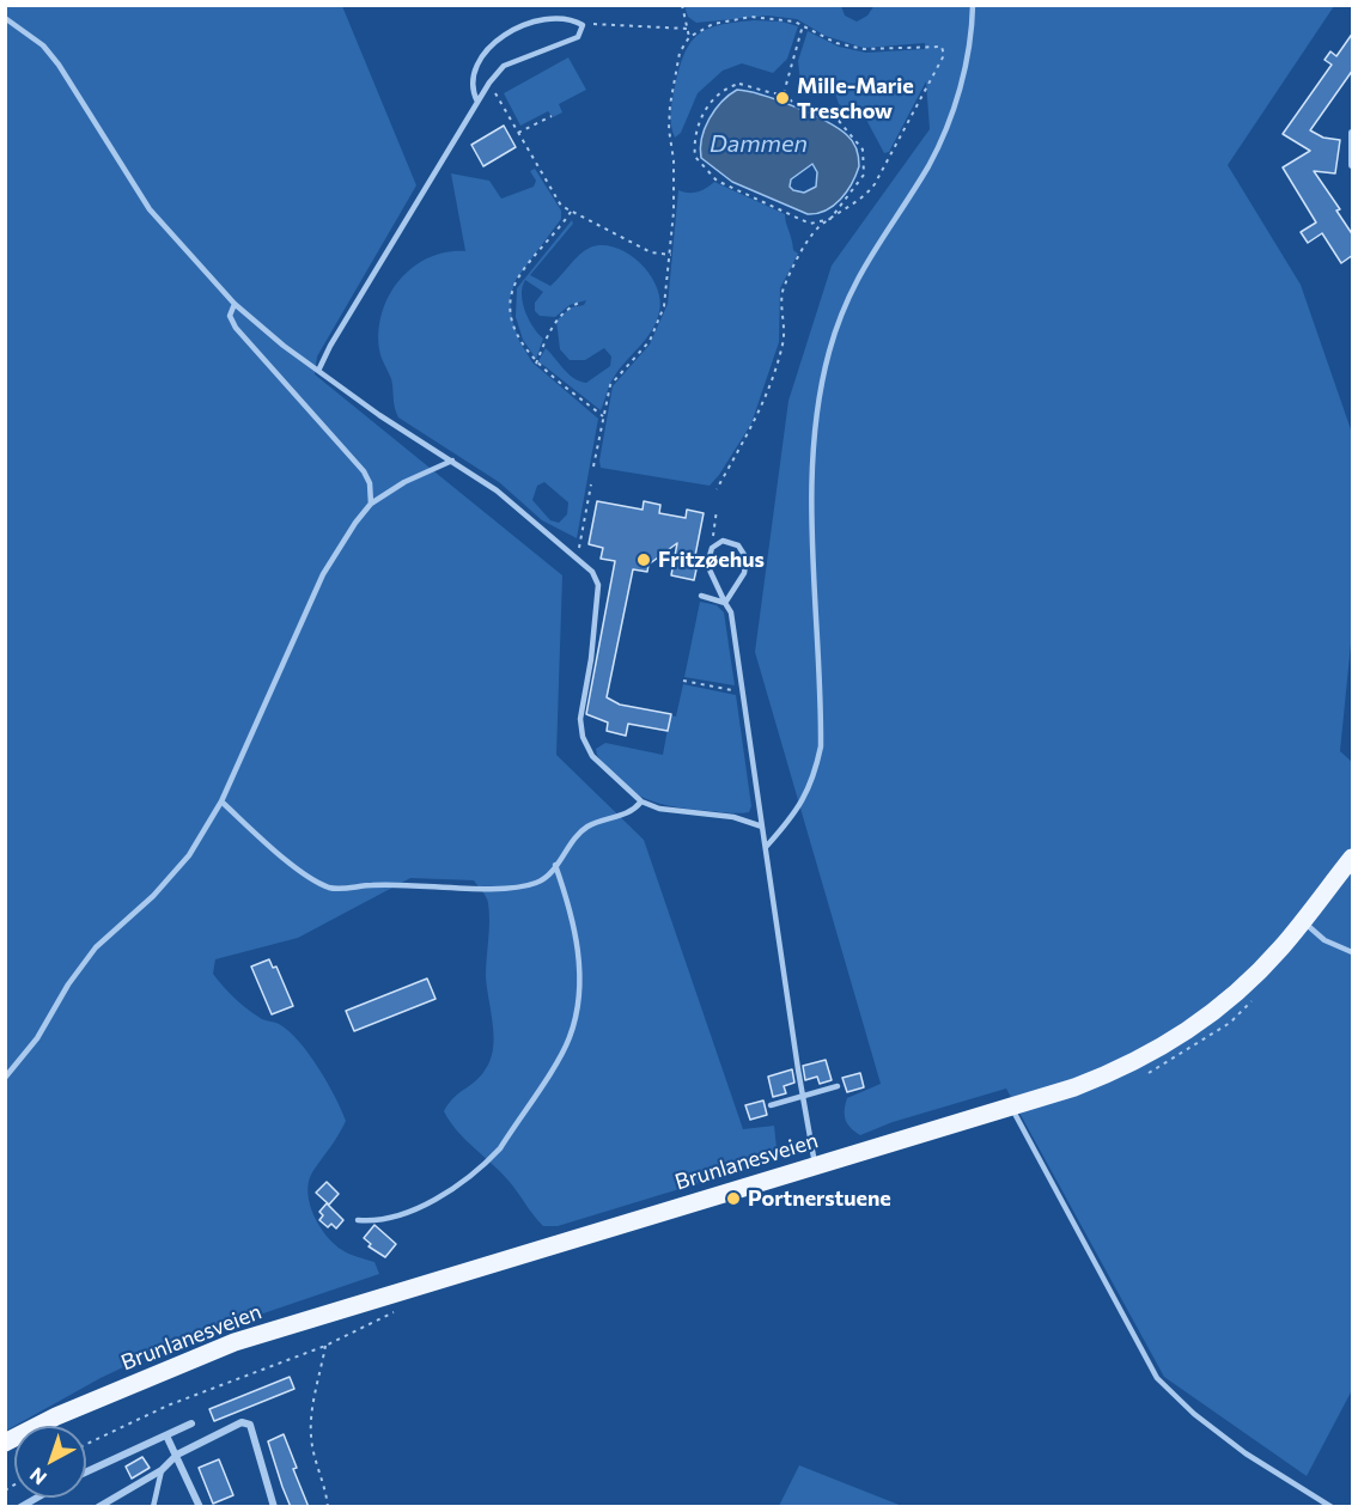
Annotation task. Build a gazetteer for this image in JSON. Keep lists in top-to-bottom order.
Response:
{
  "streets": {
    "main road": ["Brunlanesveien"]
  },
  "water": ["Dammen"],
  "places": ["Mille-Marie Treschow", "Fritzøehus", "Portnerstuene"],
  "north": "bottom left"
}
